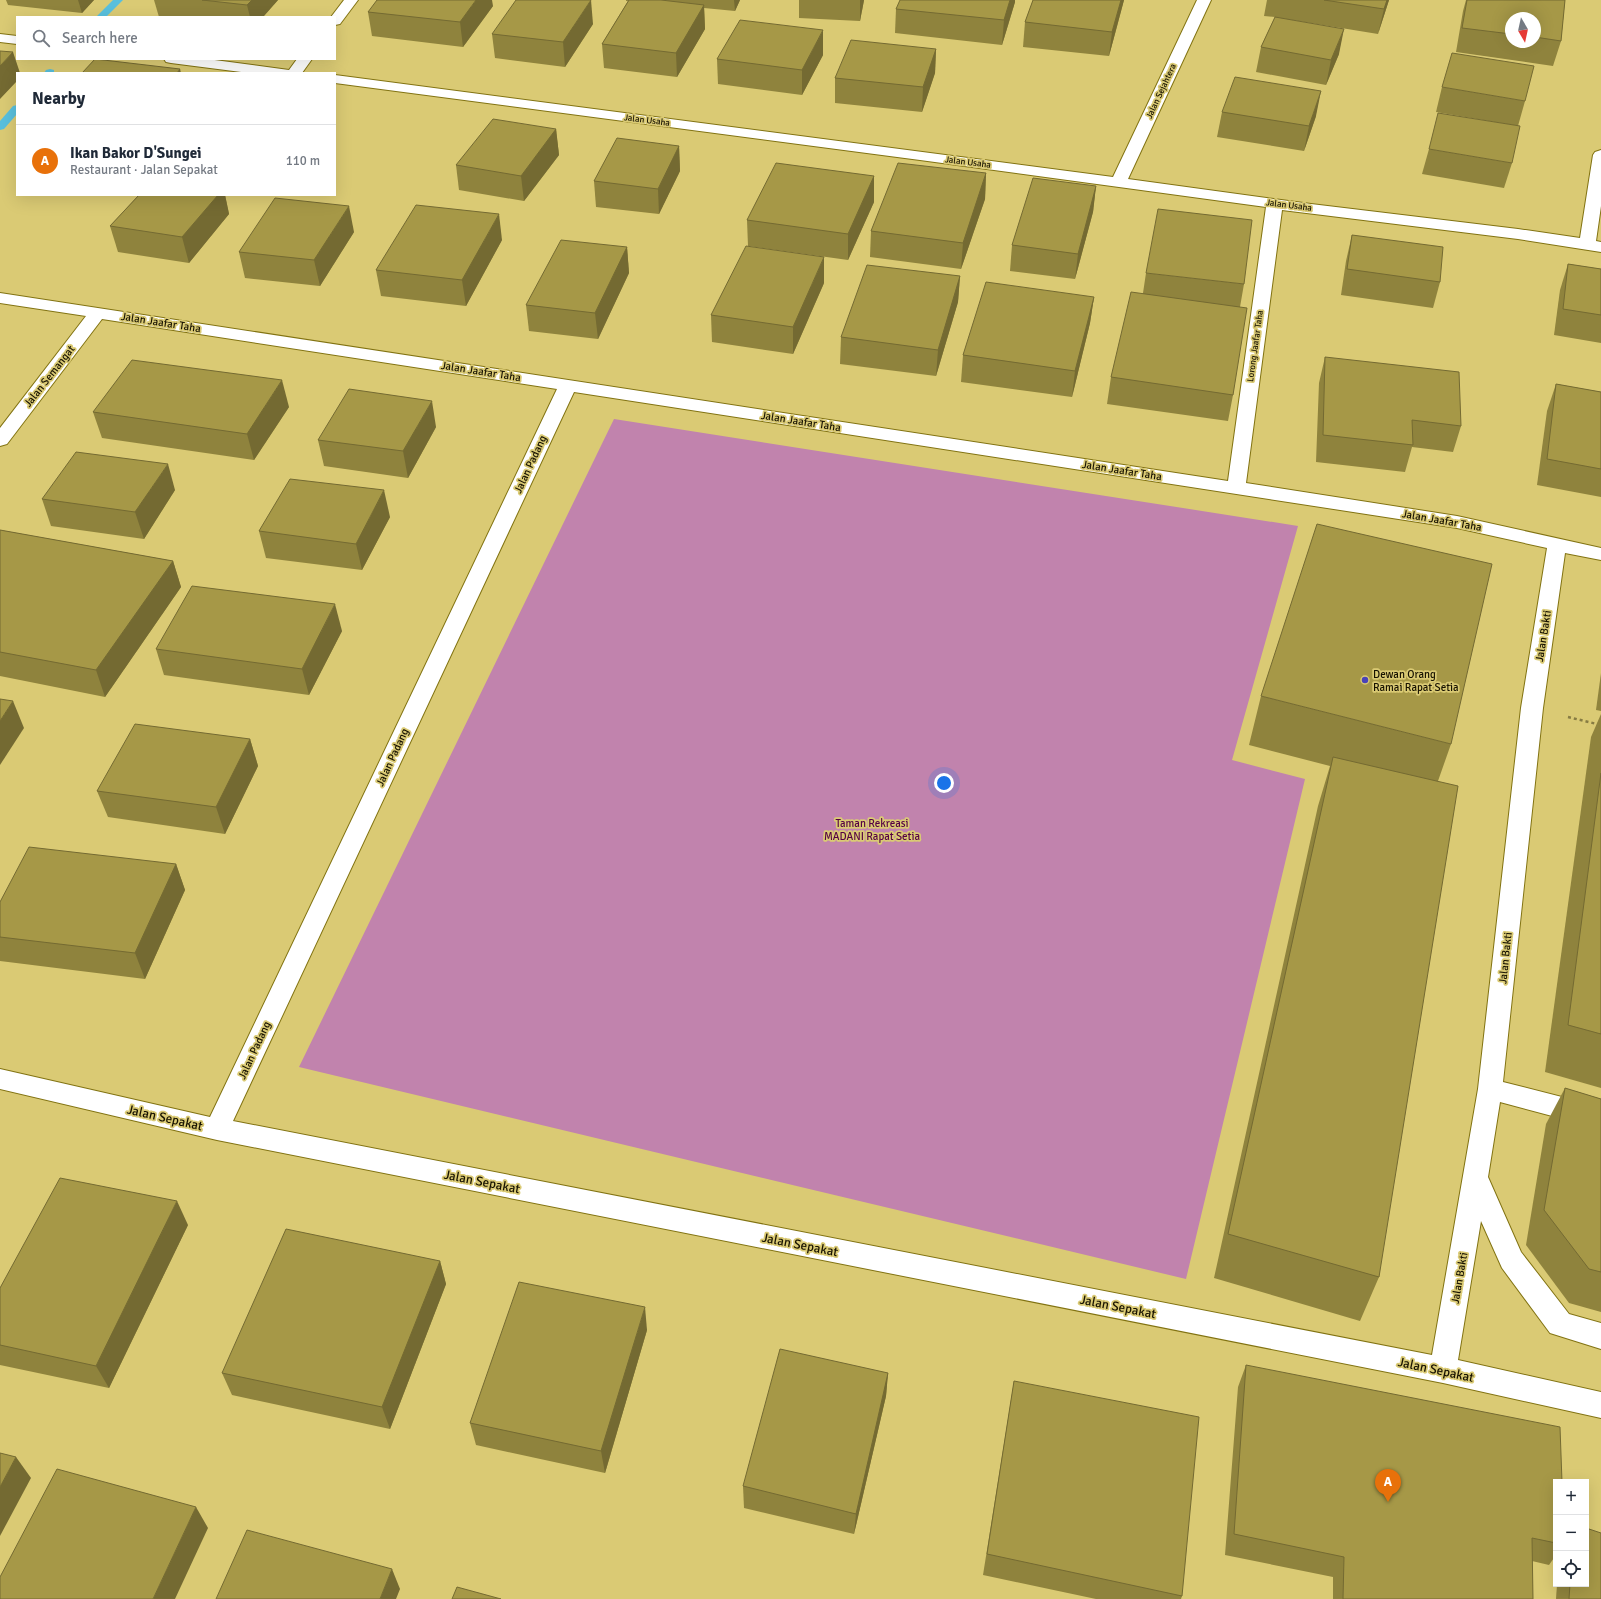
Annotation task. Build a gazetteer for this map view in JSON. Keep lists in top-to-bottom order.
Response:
{
  "streets": {
    "street": [
      "Jalan Sejahtera",
      "Jalan Usaha",
      "Jalan Jaafar Taha",
      "Lorong Jaafar Taha",
      "Jalan Semangat",
      "Jalan Padang",
      "Jalan Bakti",
      "Jalan Sepakat"
    ]
  },
  "crossings": [
    ["Jalan Sejahtera", "Jalan Usaha"],
    ["Jalan Usaha", "Lorong Jaafar Taha"],
    ["Jalan Jaafar Taha", "Lorong Jaafar Taha"],
    ["Jalan Jaafar Taha", "Jalan Semangat"],
    ["Jalan Jaafar Taha", "Jalan Padang"],
    ["Jalan Jaafar Taha", "Jalan Bakti"],
    ["Jalan Padang", "Jalan Sepakat"],
    ["Jalan Bakti", "Jalan Sepakat"]
  ],
  "parks": ["Taman Rekreasi MADANI Rapat Setia"],
  "places": ["Dewan Orang Ramai Rapat Setia"],
  "north": "bottom",
  "page": {
    "search": "Search here",
    "heading": "Nearby",
    "list": [
      {
        "mark": "A",
        "name": "Ikan Bakor D'Sungei",
        "note": "Restaurant · Jalan Sepakat",
        "value": "110 m"
      }
    ],
    "pins": "A",
    "map_buttons": ["+", "−"]
  }
}
